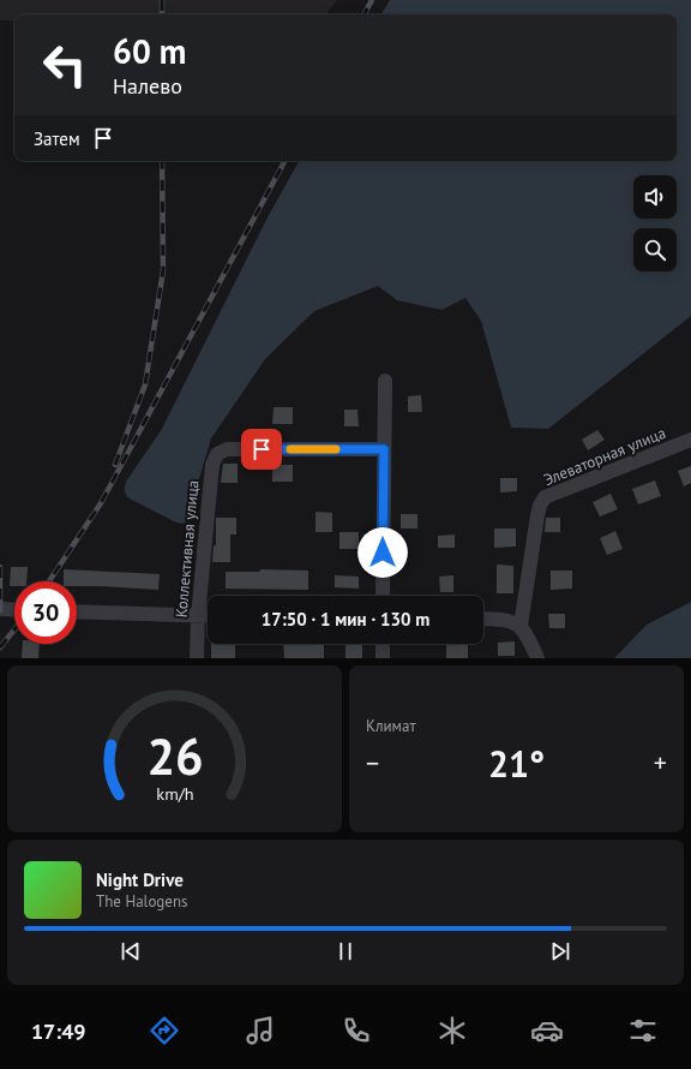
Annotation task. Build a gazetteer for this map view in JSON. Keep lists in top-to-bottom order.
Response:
{
  "streets": {
    "street": ["Элеваторная улица", "Коллективная улица"]
  },
  "page": {
    "turn": ["60 m", "Налево"],
    "then": "Затем",
    "limit": "30",
    "trip": "17:50 · 1 мин · 130 m",
    "tile": "Климат",
    "heat": ["−", "21°", "+"],
    "song": ["Night Drive", "The Halogens"],
    "tabs": "17:49",
    "gauge": ["26", "km/h"]
  }
}
